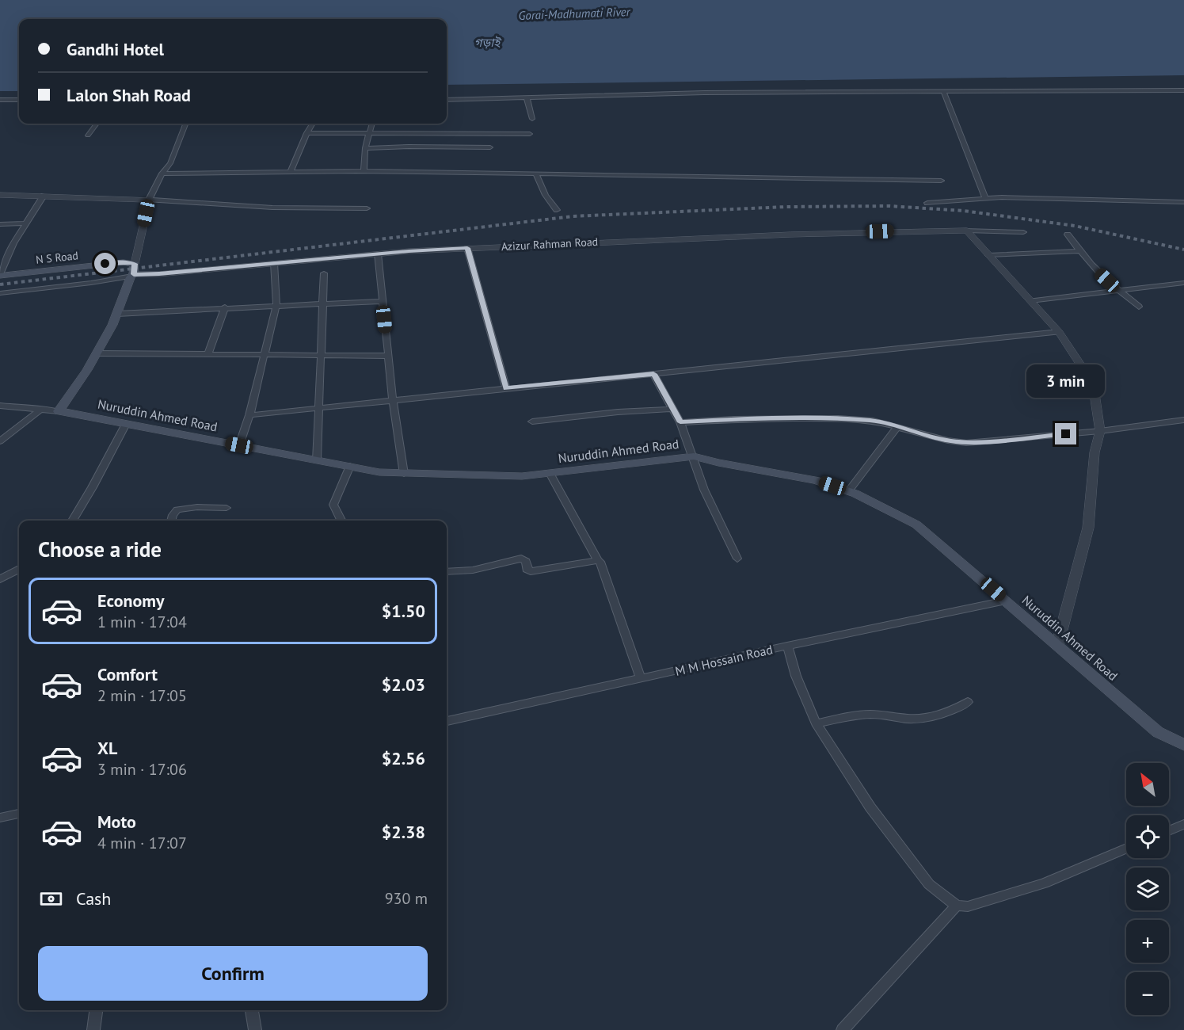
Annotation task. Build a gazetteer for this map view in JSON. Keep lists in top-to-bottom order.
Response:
{
  "streets": {
    "main road": ["N S Road", "Nuruddin Ahmed Road"],
    "street": ["Azizur Rahman Road", "M M Hossain Road"]
  },
  "crossings": [
    ["Nuruddin Ahmed Road", "M M Hossain Road"]
  ],
  "water": ["Gorai-Madhumati River", "গড়াই"],
  "north": "top left",
  "page": {
    "banner": ["Gandhi Hotel", "Lalon Shah Road"],
    "bubble": "3 min",
    "heading": "Choose a ride",
    "list": [
      {
        "name": "Economy",
        "note": "1 min · 17:04",
        "value": "$1.50"
      },
      {
        "name": "Comfort",
        "note": "2 min · 17:05",
        "value": "$2.03"
      },
      {
        "name": "XL",
        "note": "3 min · 17:06",
        "value": "$2.56"
      },
      {
        "name": "Moto",
        "note": "4 min · 17:07",
        "value": "$2.38"
      }
    ],
    "map_buttons": ["+", "−"],
    "pay": ["Cash", "930 m"],
    "buttons": "Confirm"
  }
}
